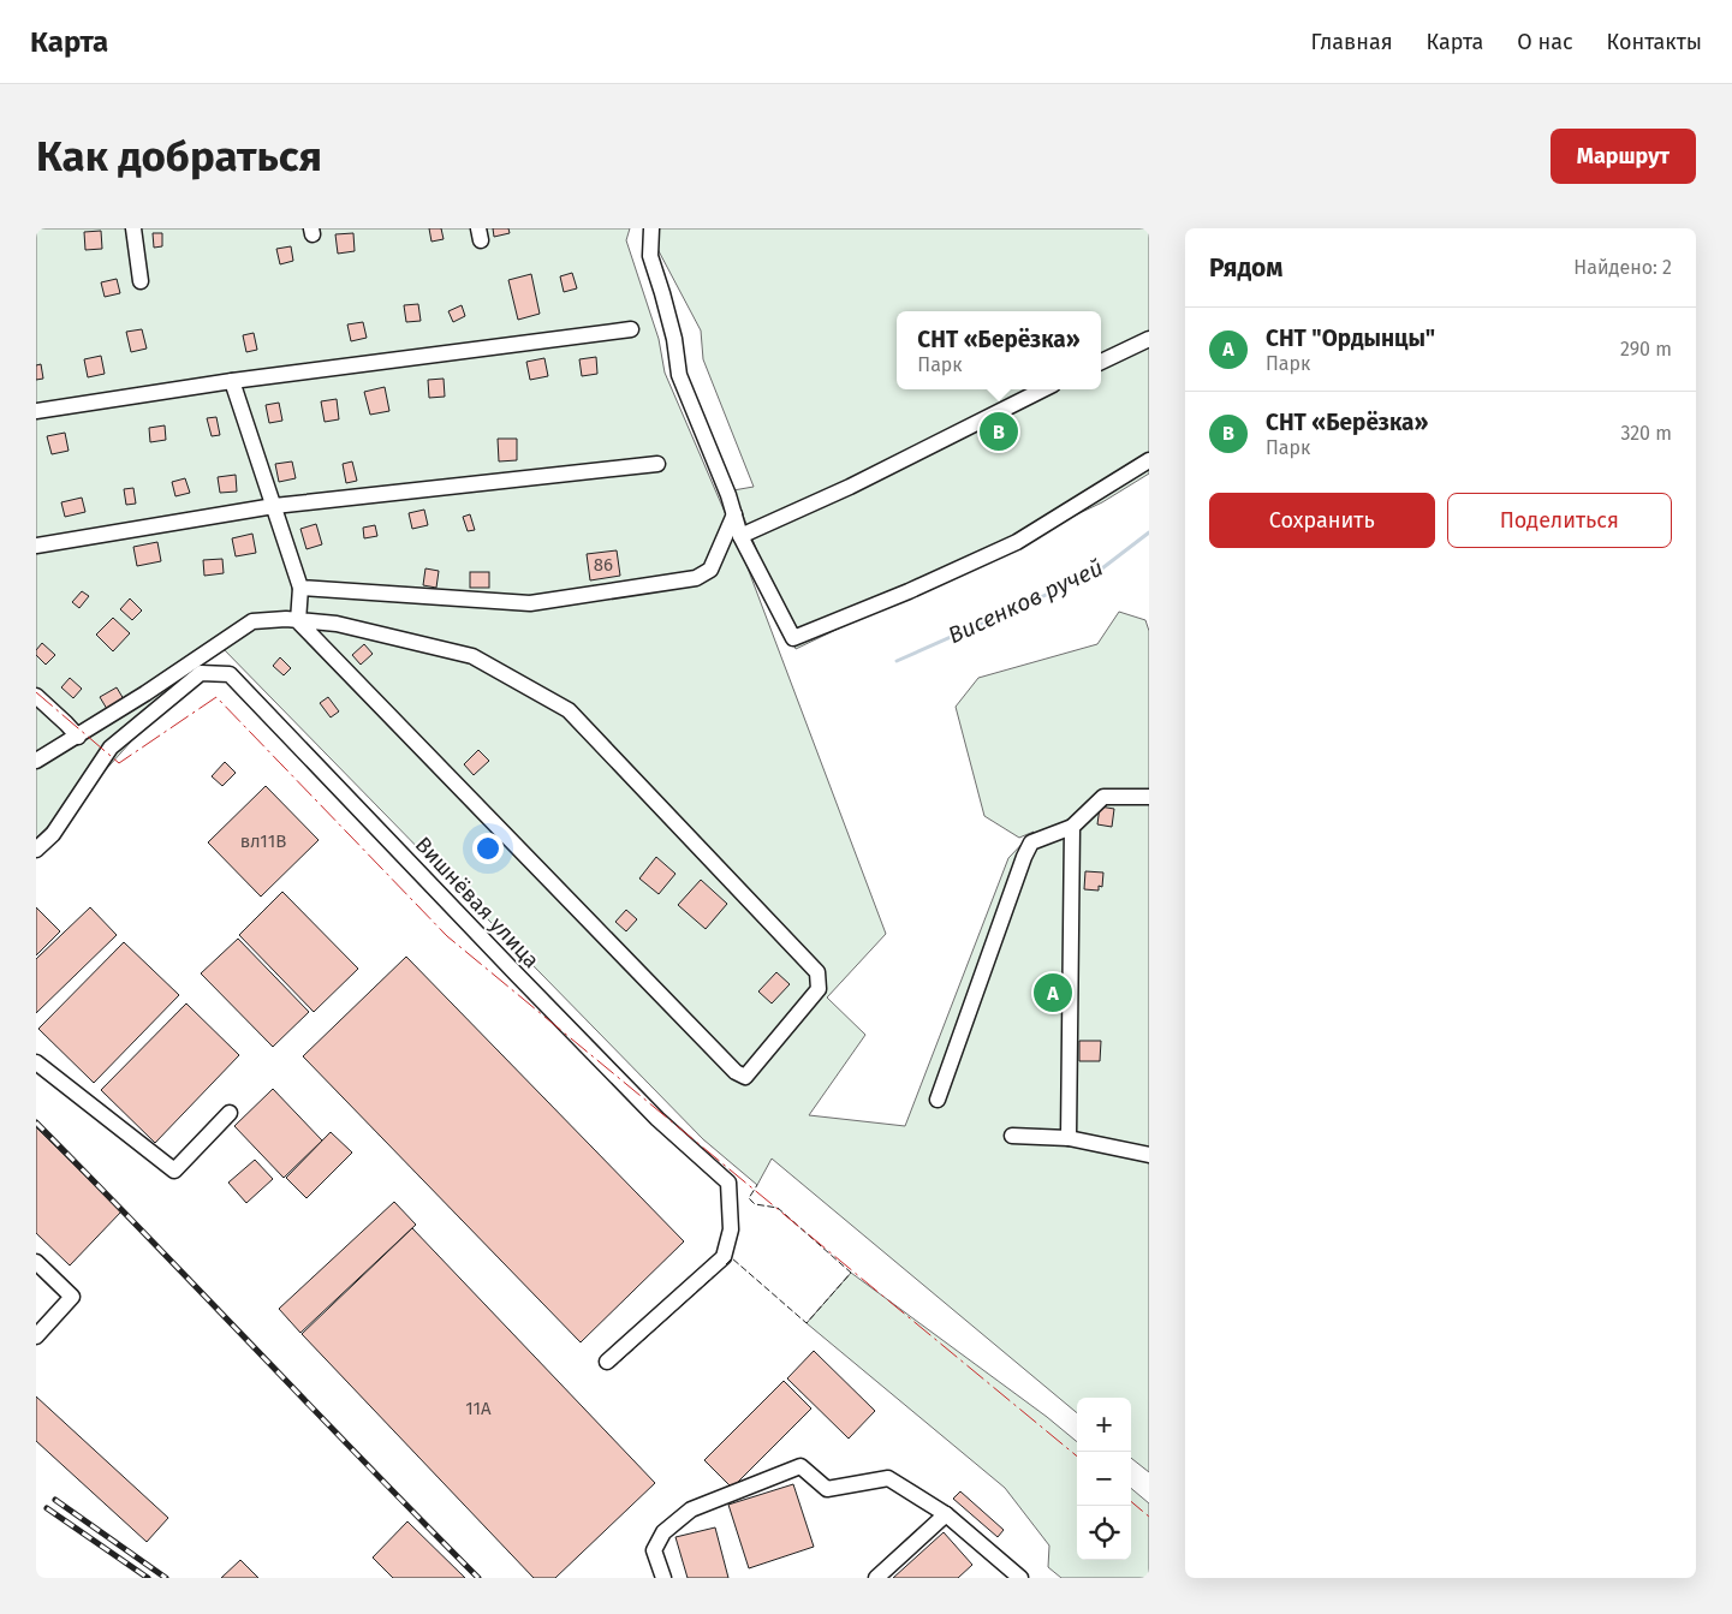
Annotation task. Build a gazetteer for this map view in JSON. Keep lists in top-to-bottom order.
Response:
{
  "streets": {
    "street": ["Вишнёвая улица"]
  },
  "water": ["Висенков ручей"],
  "house_numbers": ["86", "вл11В", "11А"],
  "page": {
    "header": "Карта",
    "nav": [
      "Главная",
      "Карта",
      "О нас",
      "Контакты"
    ],
    "buttons": [
      "Маршрут",
      ["Сохранить", "Поделиться"]
    ],
    "title": "Как добраться",
    "heading": ["Рядом", "Найдено: 2"],
    "list": [
      {
        "mark": "A",
        "name": "СНТ \"Ордынцы\"",
        "note": "Парк",
        "value": "290 m"
      },
      {
        "mark": "B",
        "name": "СНТ «Берёзка»",
        "note": "Парк",
        "value": "320 m"
      }
    ],
    "popup": ["СНТ «Берёзка»", "Парк"],
    "pins": ["B", "A"],
    "map_buttons": ["+", "−"]
  }
}
